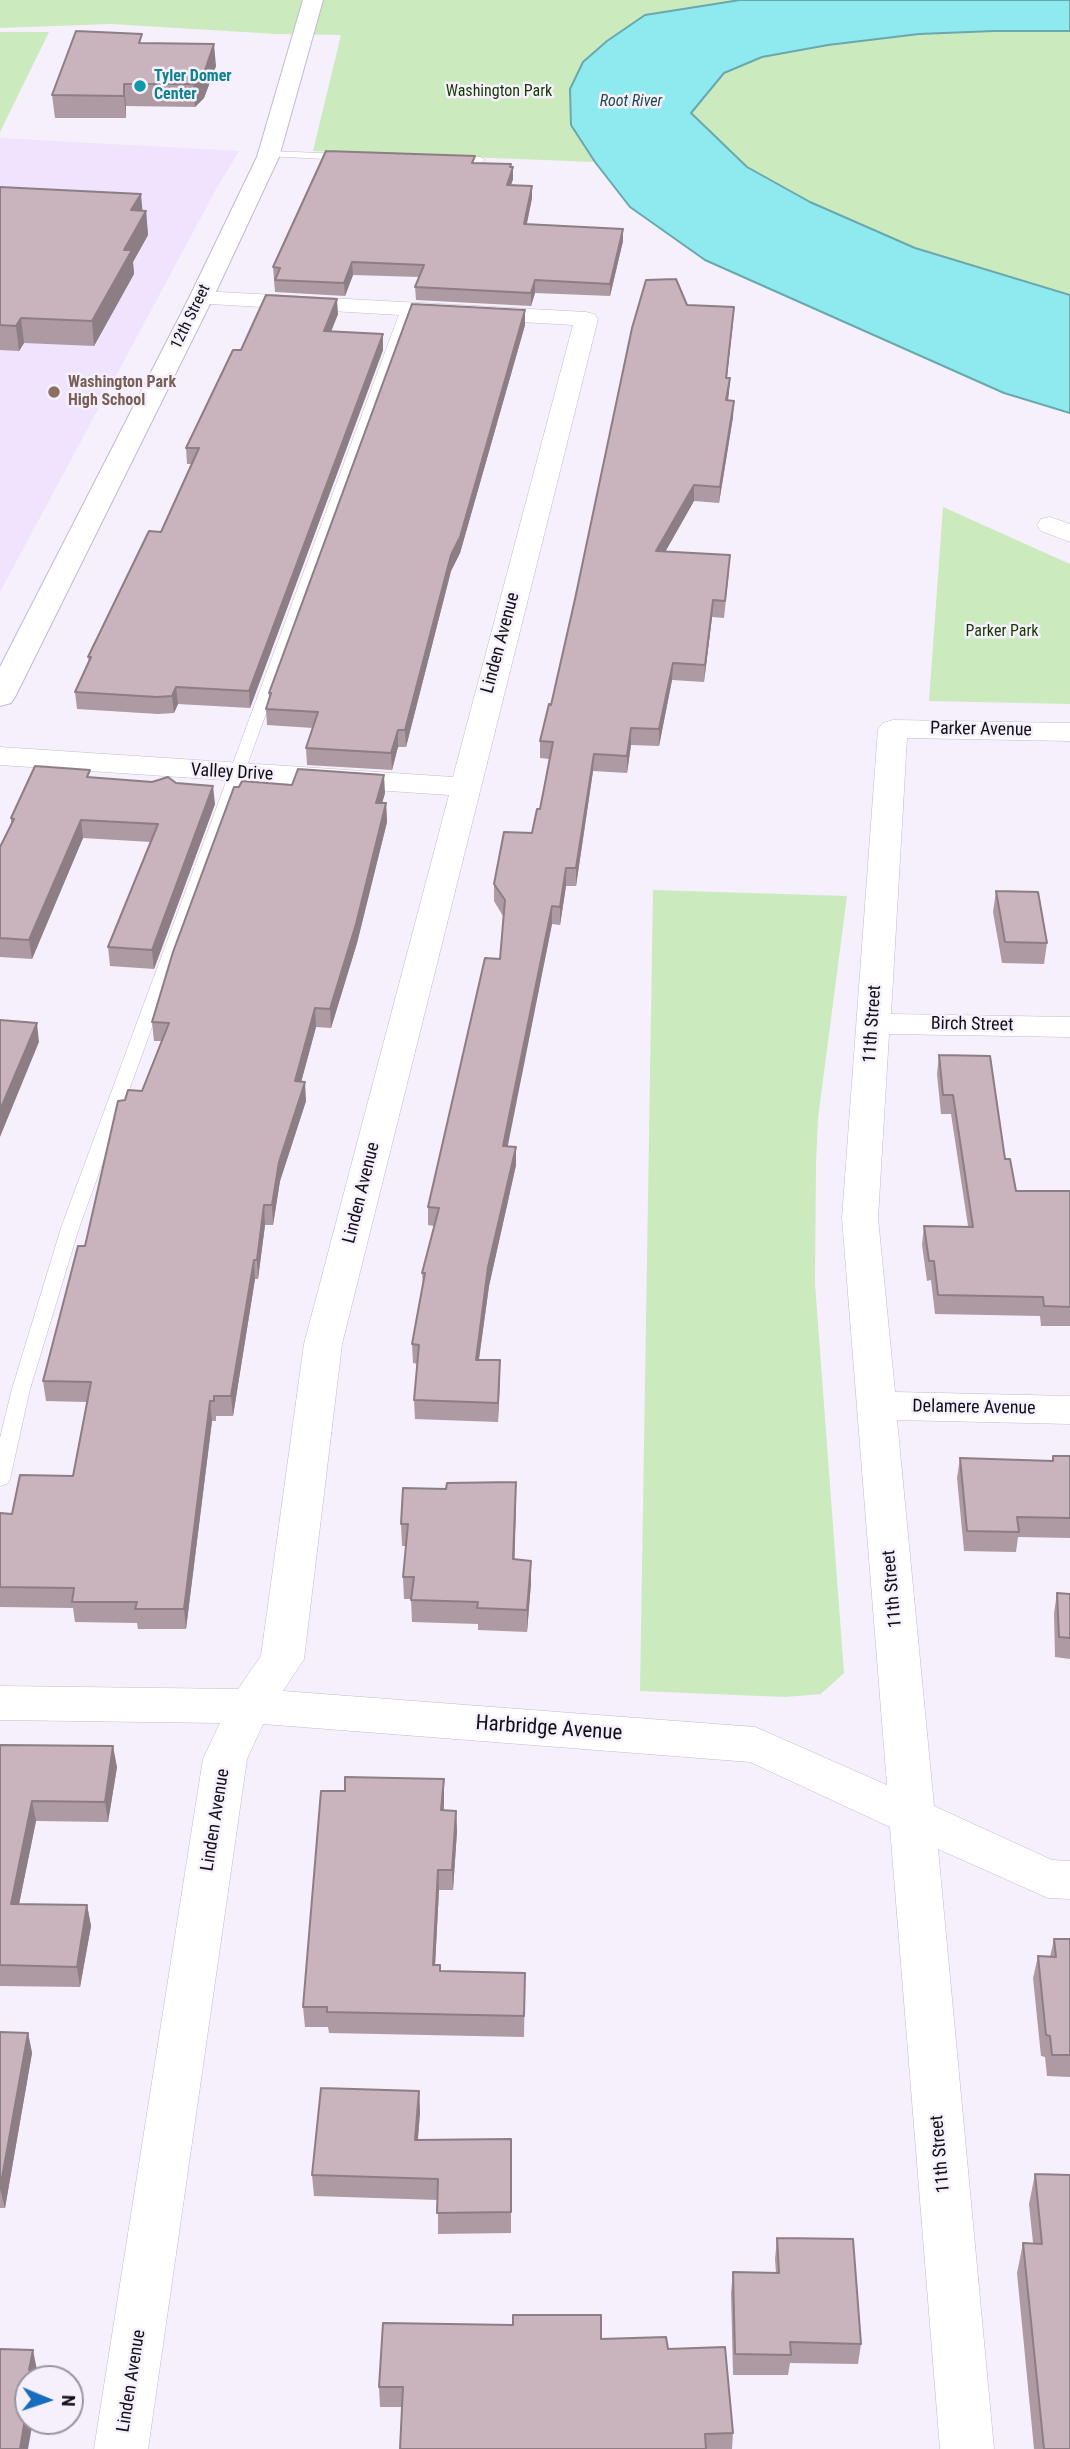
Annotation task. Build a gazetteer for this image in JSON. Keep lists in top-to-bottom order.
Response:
{
  "streets": {
    "street": [
      "12th Street",
      "Linden Avenue",
      "Parker Avenue",
      "Valley Drive",
      "11th Street",
      "Birch Street",
      "Delamere Avenue",
      "Harbridge Avenue"
    ]
  },
  "crossings": [
    ["12th Street", "Linden Avenue"],
    ["Linden Avenue", "Valley Drive"],
    ["Linden Avenue", "Harbridge Avenue"],
    ["Parker Avenue", "11th Street"],
    ["11th Street", "Birch Street"],
    ["11th Street", "Delamere Avenue"],
    ["11th Street", "Harbridge Avenue"]
  ],
  "water": ["Root River"],
  "parks": ["Washington Park", "Parker Park"],
  "places": ["Tyler Domer Center", "Washington Park High School"],
  "north": "right"
}
